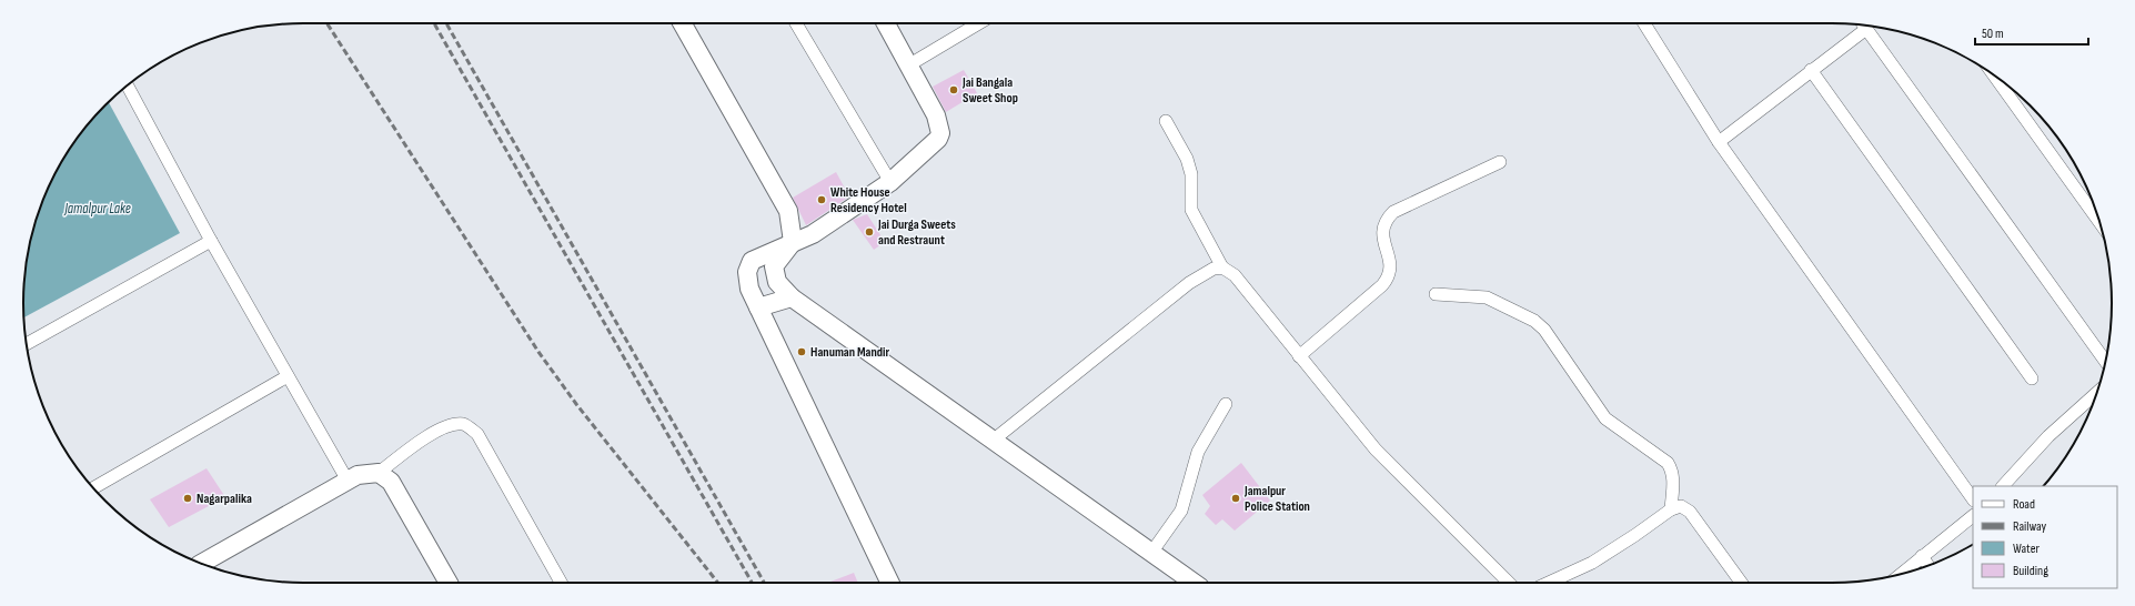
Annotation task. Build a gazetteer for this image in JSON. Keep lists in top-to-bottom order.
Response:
{
  "water": ["Jamalpur Lake"],
  "places": [
    "Jai Bangala Sweet Shop",
    "White House Residency Hotel",
    "Jai Durga Sweets and Restraunt",
    "Hanuman Mandir",
    "Nagarpalika",
    "Jamalpur Police Station"
  ],
  "legend": [
    "Road",
    "Railway",
    "Water",
    "Building"
  ],
  "scale_bar": "50 m"
}
